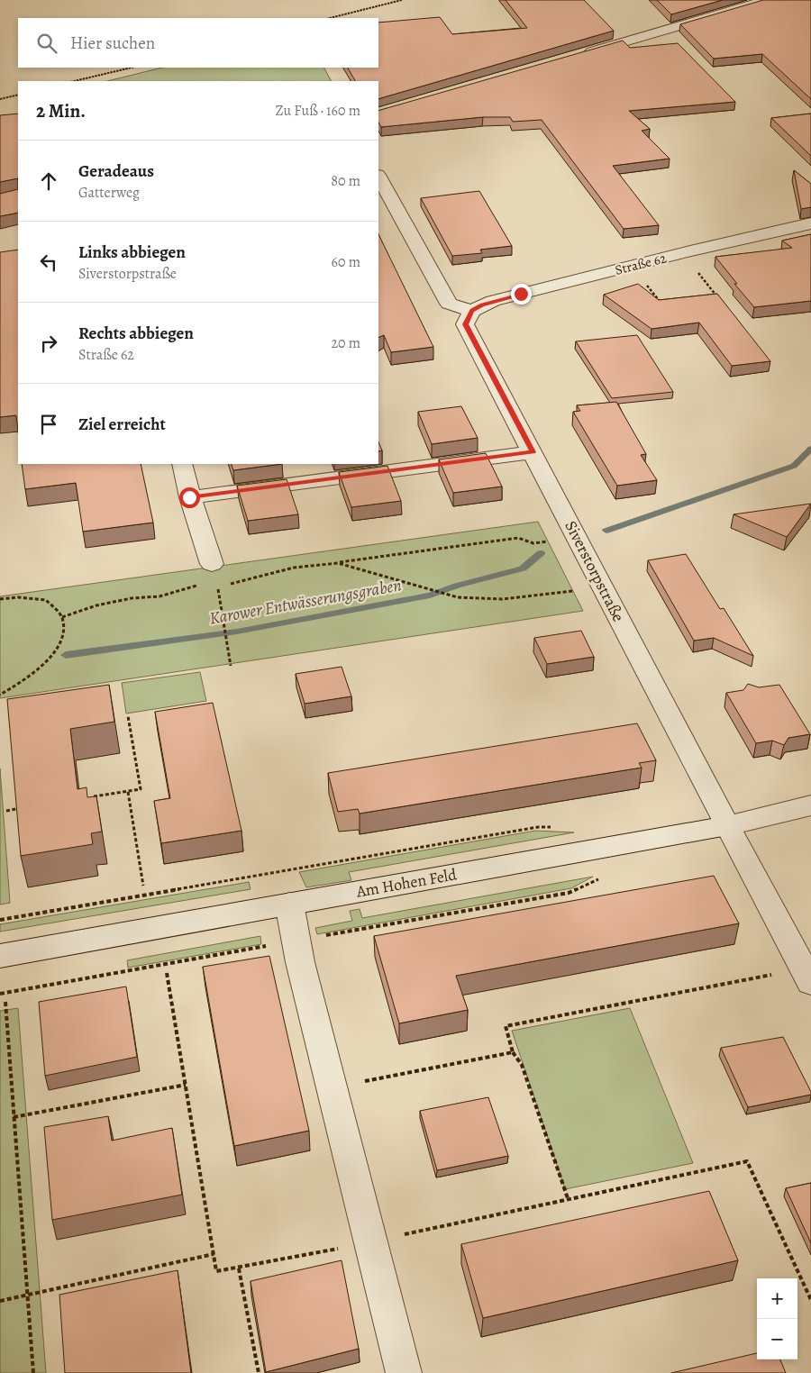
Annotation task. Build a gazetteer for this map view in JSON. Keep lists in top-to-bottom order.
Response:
{
  "streets": {
    "street": ["Straße 62", "Siverstorpstraße", "Am Hohen Feld"]
  },
  "crossings": [
    ["Straße 62", "Siverstorpstraße"],
    ["Siverstorpstraße", "Am Hohen Feld"]
  ],
  "water": ["Karower Entwässerungsgraben"],
  "page": {
    "search": "Hier suchen",
    "heading": ["2 Min.", "Zu Fuß · 160 m"],
    "list": [
      ["Geradeaus", "Gatterweg", "80 m"],
      ["Links abbiegen", "Siverstorpstraße", "60 m"],
      ["Rechts abbiegen", "Straße 62", "20 m"],
      "Ziel erreicht"
    ],
    "map_buttons": ["+", "−"]
  }
}
